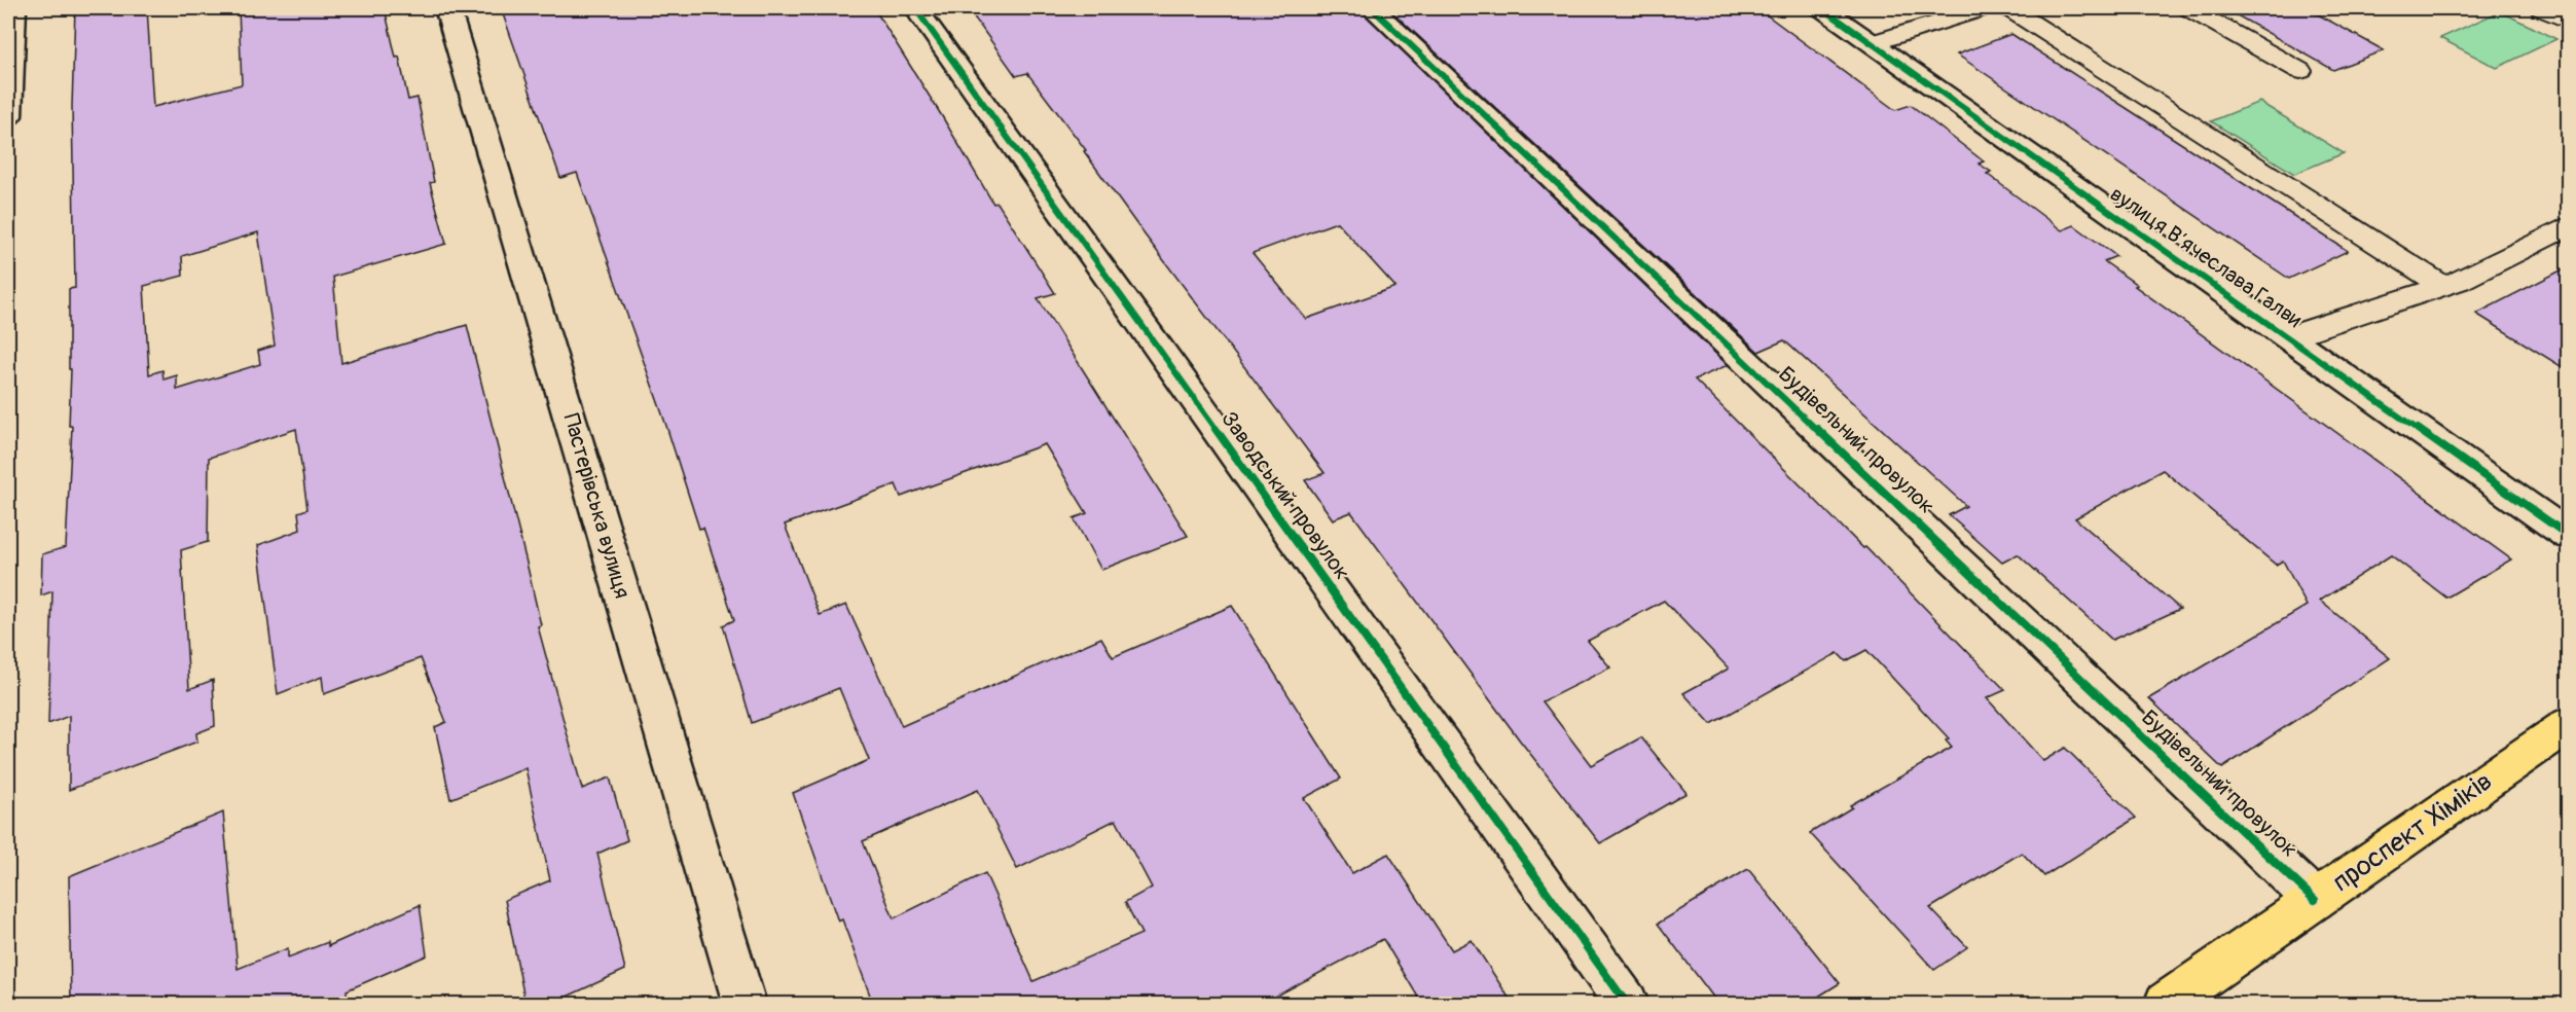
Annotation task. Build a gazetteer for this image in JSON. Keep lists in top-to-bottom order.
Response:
{
  "streets": {
    "main road": ["проспект Хіміків"],
    "street": [
      "вулиця Вʼячеслава Галви",
      "Будівельний провулок",
      "Заводський провулок",
      "Пастерівська вулиця"
    ]
  },
  "crossings": [
    ["Будівельний провулок", "проспект Хіміків"]
  ]
}
